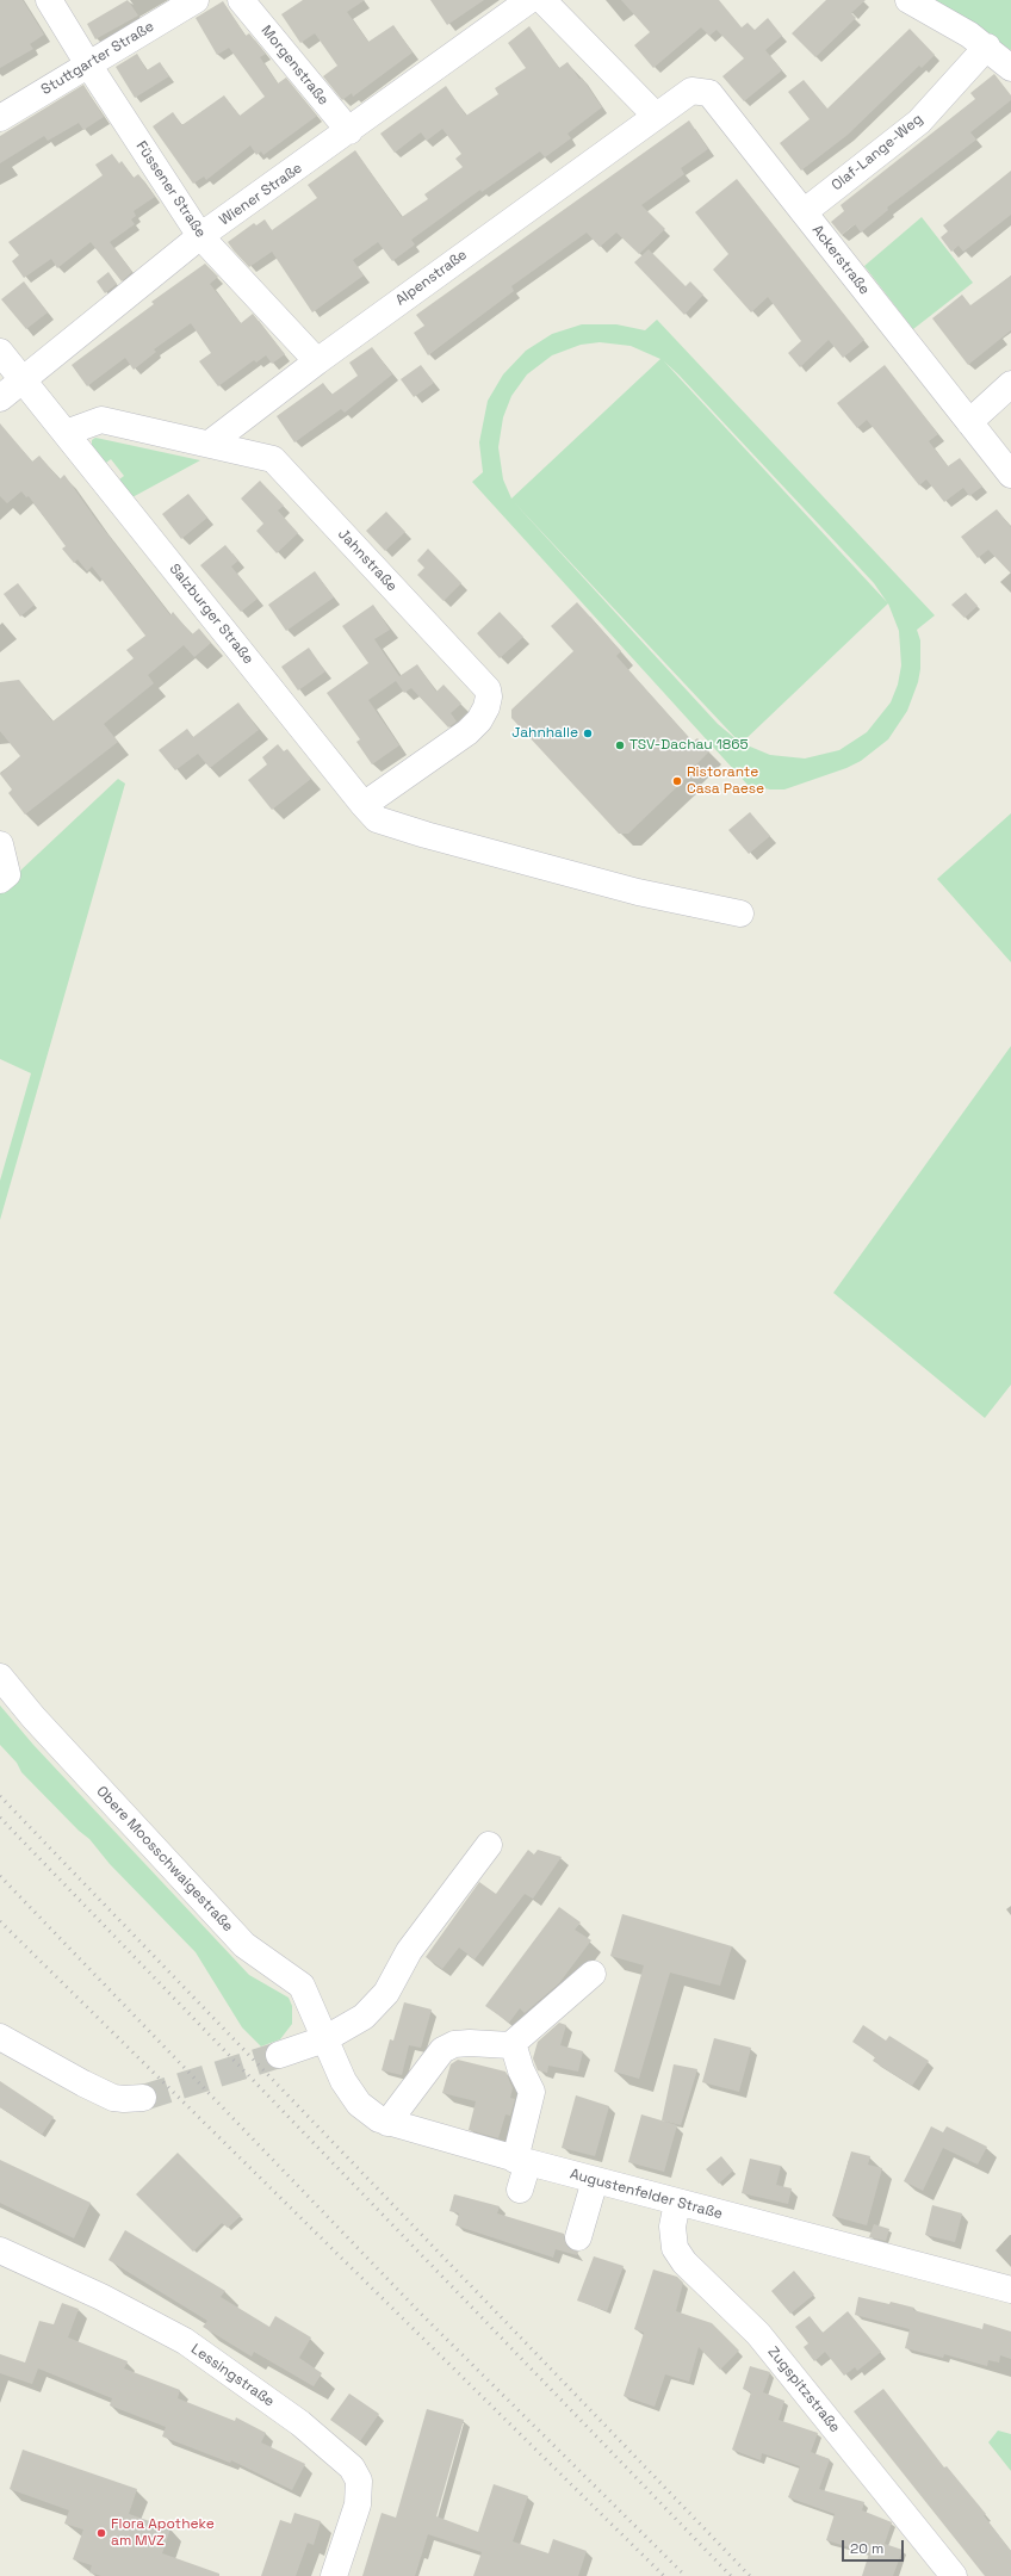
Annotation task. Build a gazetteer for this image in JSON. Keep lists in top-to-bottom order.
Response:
{
  "streets": {
    "street": [
      "Stuttgarter Straße",
      "Morgenstraße",
      "Olaf-Lange-Weg",
      "Füssener Straße",
      "Wiener Straße",
      "Ackerstraße",
      "Alpenstraße",
      "Jahnstraße",
      "Salzburger Straße",
      "Obere Moosschwaigestraße",
      "Augustenfelder Straße",
      "Lessingstraße",
      "Zugspitzstraße"
    ]
  },
  "crossings": [
    ["Stuttgarter Straße", "Füssener Straße"],
    ["Morgenstraße", "Wiener Straße"],
    ["Olaf-Lange-Weg", "Ackerstraße"],
    ["Füssener Straße", "Wiener Straße"],
    ["Füssener Straße", "Alpenstraße"],
    ["Ackerstraße", "Alpenstraße"],
    ["Alpenstraße", "Jahnstraße"],
    ["Jahnstraße", "Salzburger Straße"],
    ["Obere Moosschwaigestraße", "Augustenfelder Straße"],
    ["Augustenfelder Straße", "Zugspitzstraße"]
  ],
  "places": [
    "Jahnhalle",
    "TSV-Dachau 1865",
    "Ristorante Casa Paese",
    "Flora Apotheke am MVZ"
  ],
  "scale_bar": "20 m"
}
